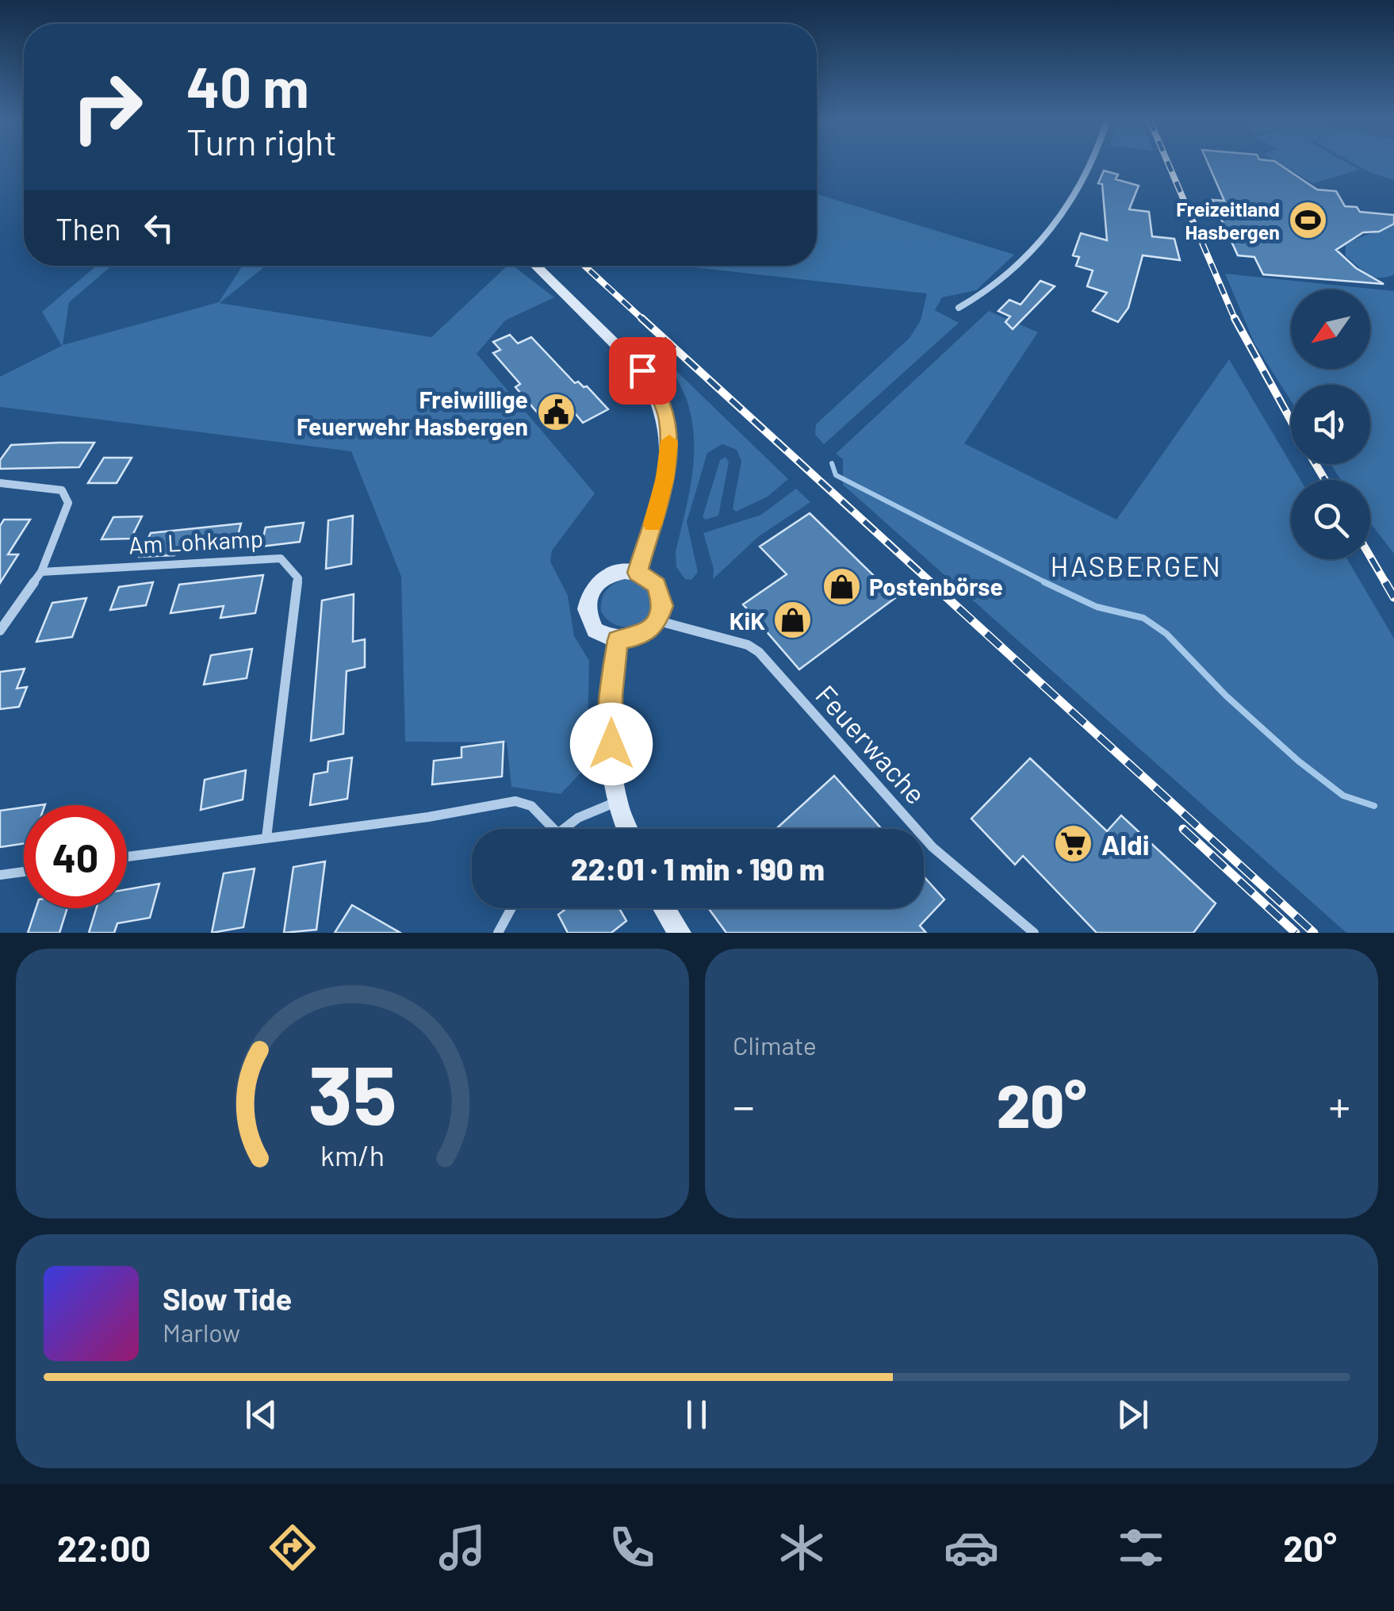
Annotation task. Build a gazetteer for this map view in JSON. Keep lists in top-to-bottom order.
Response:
{
  "streets": {
    "street": ["Am Lohkamp", "Feuerwache"]
  },
  "districts": ["HASBERGEN"],
  "places": {
    "sports": ["Freizeitland Hasbergen"],
    "public building": ["Freiwillige Feuerwehr Hasbergen"],
    "shop": ["Postenbörse", "KiK"],
    "supermarket": ["Aldi"]
  },
  "north": "bottom left",
  "page": {
    "turn": ["40 m", "Turn right"],
    "then": "Then",
    "limit": "40",
    "trip": "22:01 · 1 min · 190 m",
    "tile": "Climate",
    "heat": ["−", "20°", "+"],
    "song": ["Slow Tide", "Marlow"],
    "tabs": ["22:00", "20°"],
    "gauge": ["35", "km/h"]
  }
}
